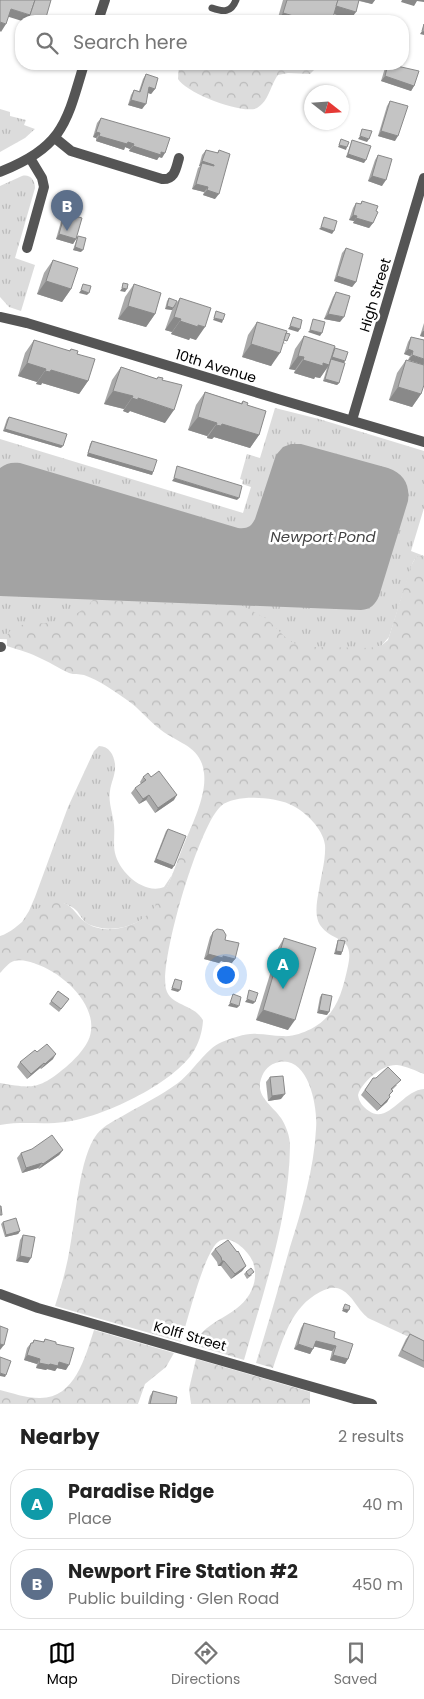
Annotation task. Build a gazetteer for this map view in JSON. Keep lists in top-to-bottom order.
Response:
{
  "streets": {
    "street": ["High Street", "10th Avenue", "Kolff Street"]
  },
  "crossings": [
    ["High Street", "10th Avenue"]
  ],
  "water": ["Newport Pond"],
  "north": "right",
  "page": {
    "search": "Search here",
    "pins": ["B", "A"],
    "heading": ["Nearby", "2 results"],
    "list": [
      {
        "mark": "A",
        "name": "Paradise Ridge",
        "note": "Place",
        "value": "40 m"
      },
      {
        "mark": "B",
        "name": "Newport Fire Station #2",
        "note": "Public building · Glen Road",
        "value": "450 m"
      }
    ],
    "nav": ["Map", "Directions", "Saved"]
  }
}
